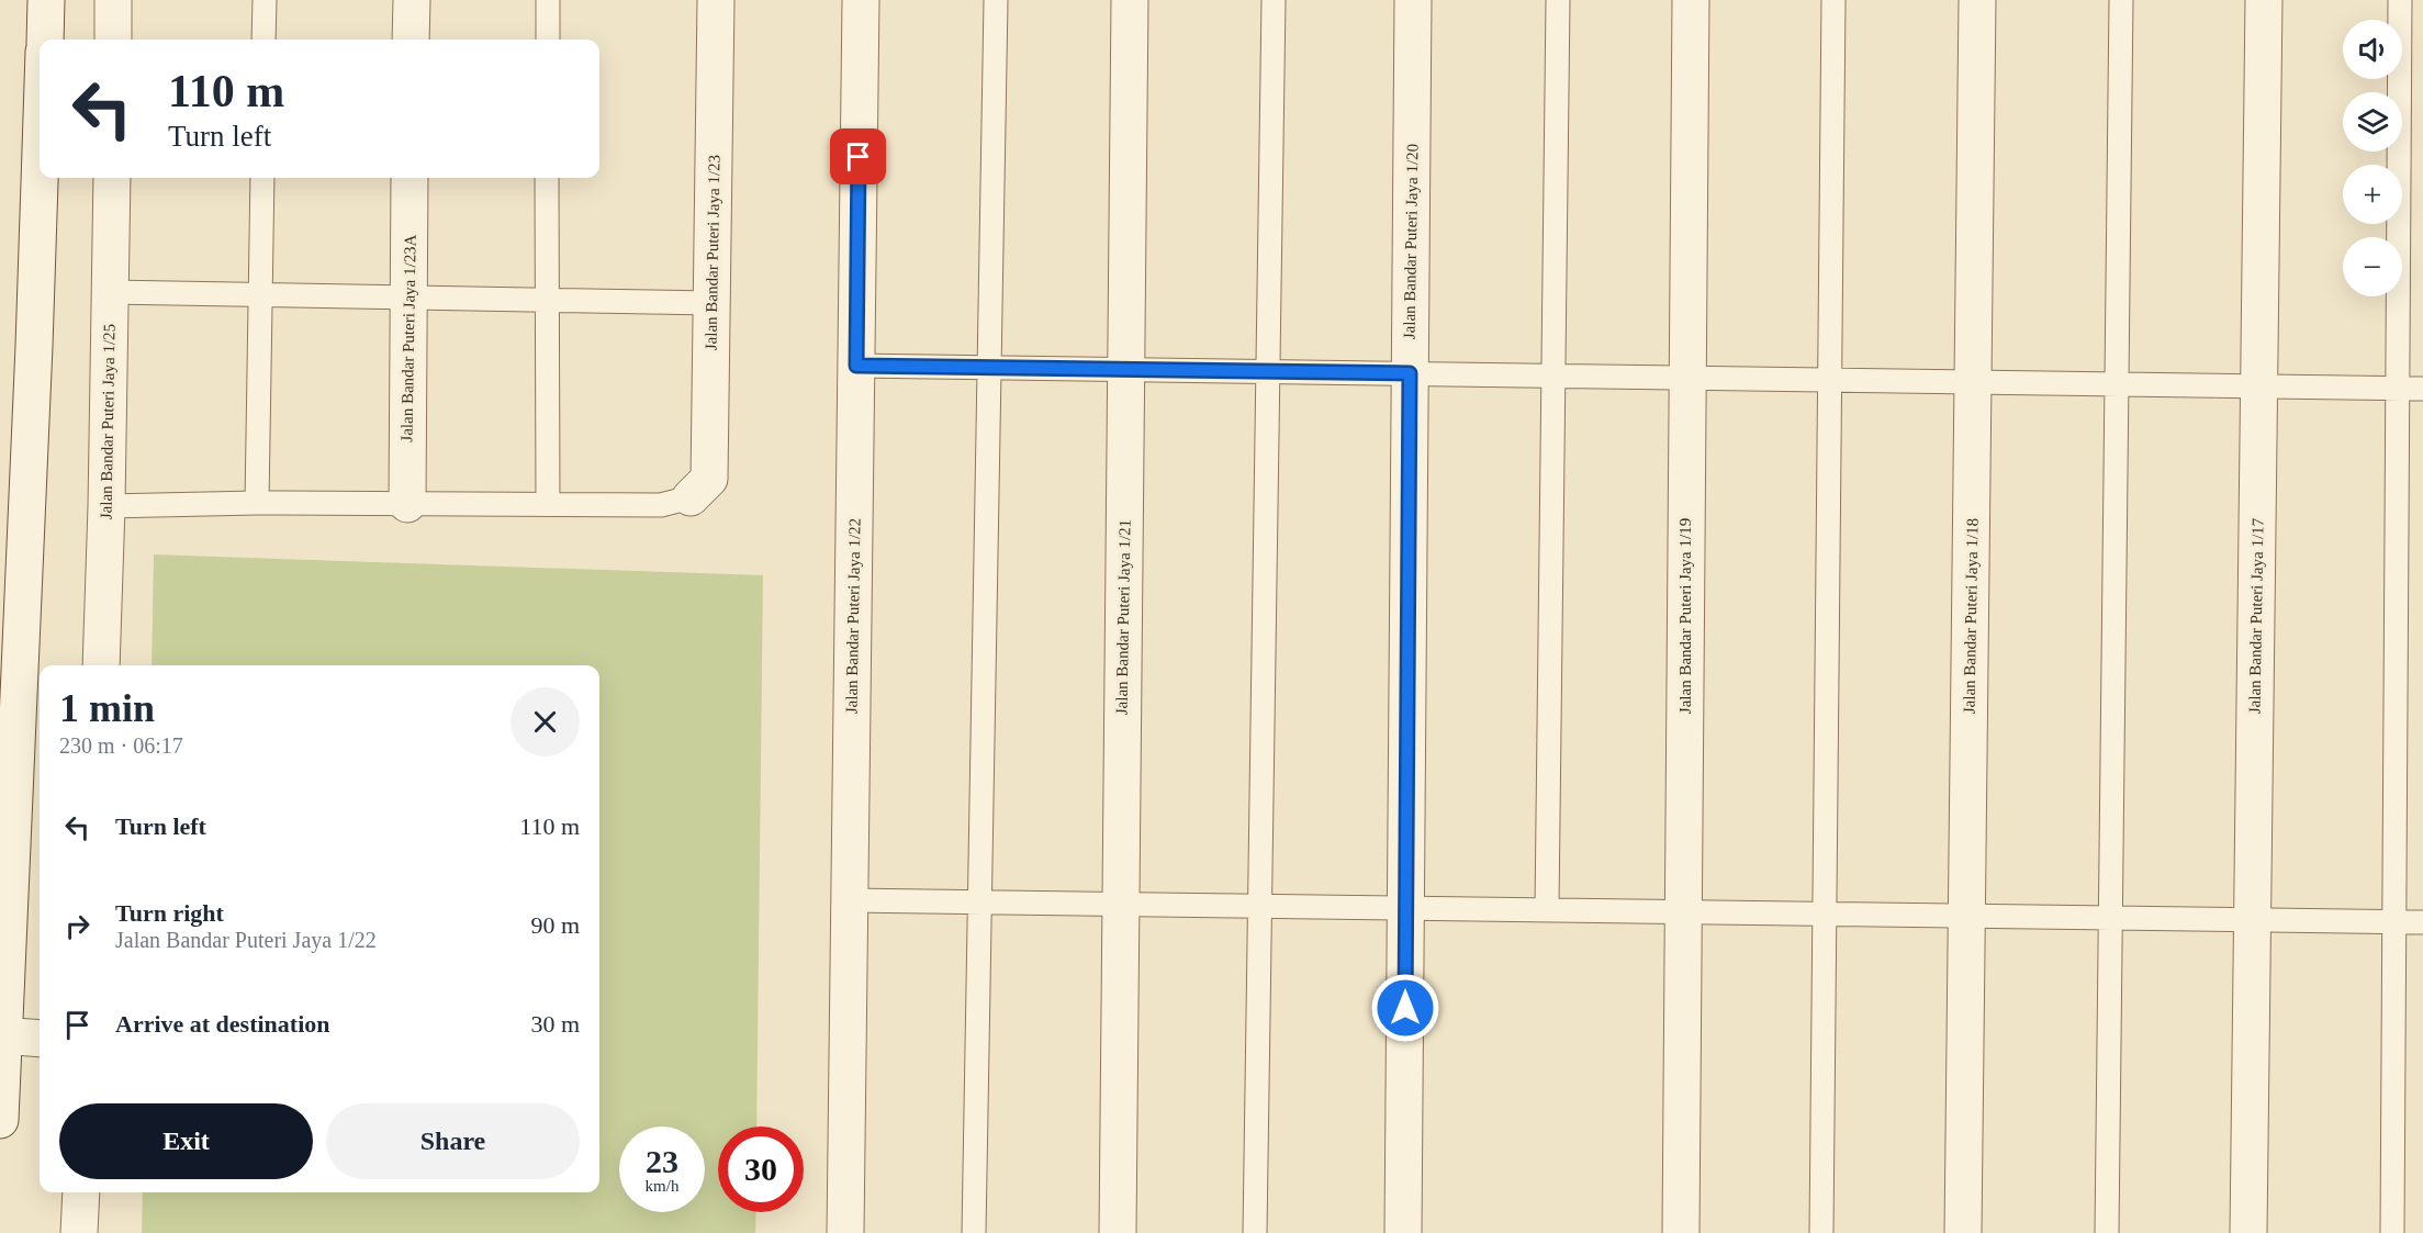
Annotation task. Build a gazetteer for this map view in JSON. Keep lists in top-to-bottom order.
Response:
{
  "streets": {
    "street": [
      "Jalan Bandar Puteri Jaya 1/20",
      "Jalan Bandar Puteri Jaya 1/23",
      "Jalan Bandar Puteri Jaya 1/23A",
      "Jalan Bandar Puteri Jaya 1/25",
      "Jalan Bandar Puteri Jaya 1/22",
      "Jalan Bandar Puteri Jaya 1/19",
      "Jalan Bandar Puteri Jaya 1/18",
      "Jalan Bandar Puteri Jaya 1/17",
      "Jalan Bandar Puteri Jaya 1/21"
    ]
  },
  "page": {
    "map_buttons": ["+", "−"],
    "turn": ["110 m", "Turn left"],
    "heading": ["1 min", "230 m · 06:17"],
    "list": [
      {
        "name": "Turn left",
        "value": "110 m"
      },
      {
        "name": "Turn right",
        "note": "Jalan Bandar Puteri Jaya 1/22",
        "value": "90 m"
      },
      {
        "name": "Arrive at destination",
        "value": "30 m"
      }
    ],
    "buttons": ["Exit", "Share"],
    "speed": "23 km/h",
    "limit": "30"
  }
}
